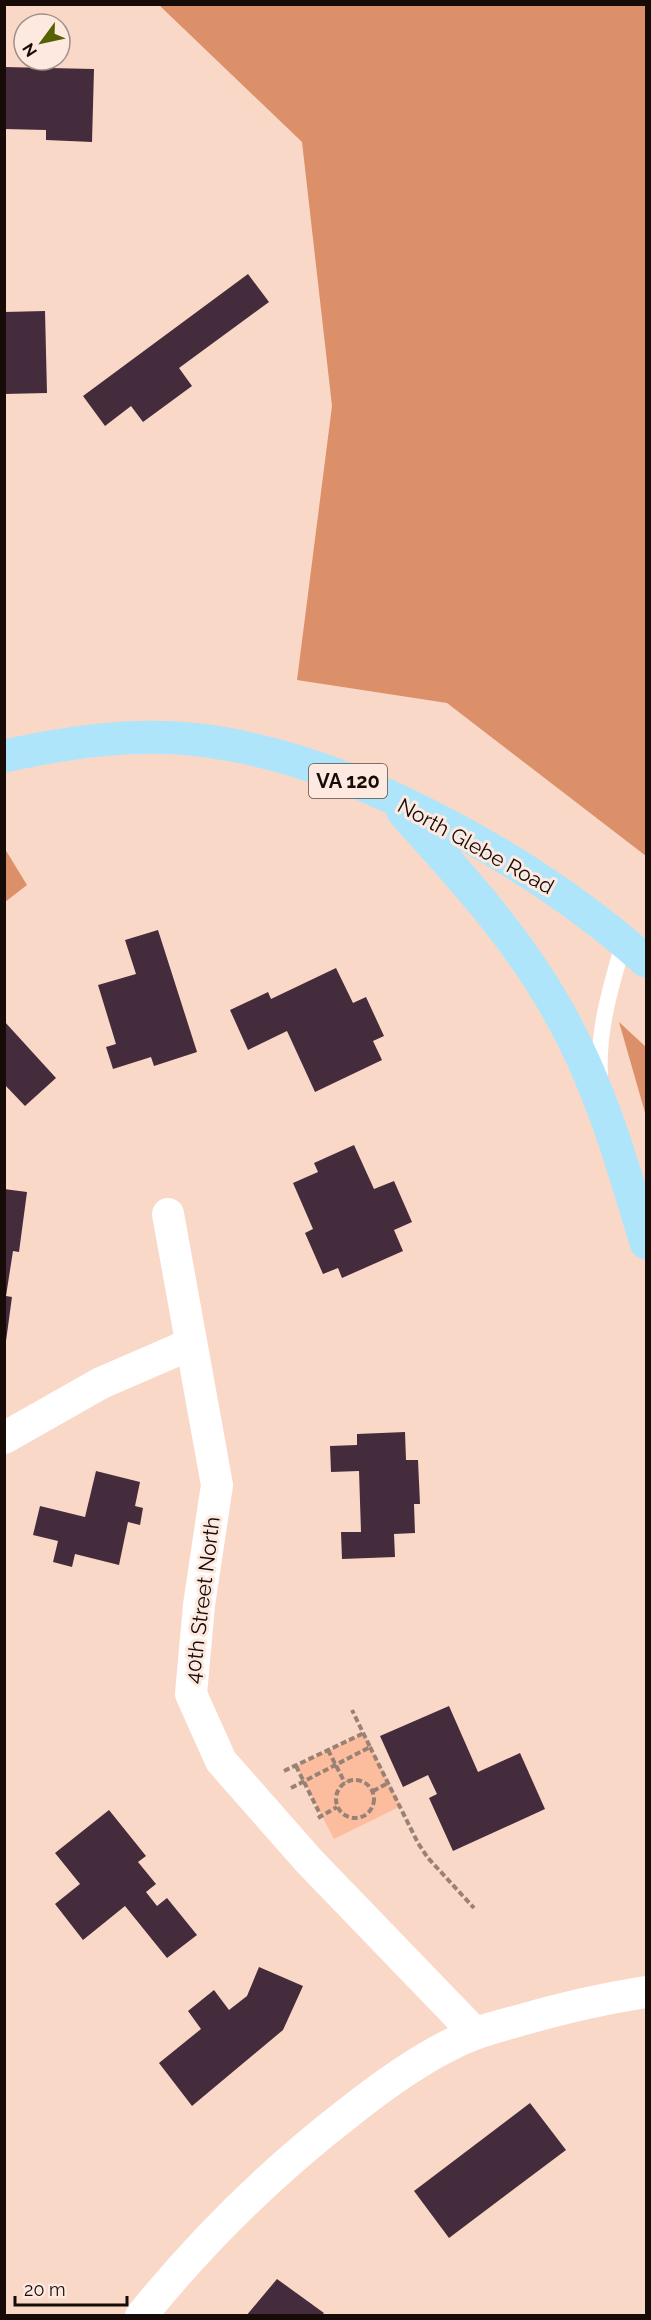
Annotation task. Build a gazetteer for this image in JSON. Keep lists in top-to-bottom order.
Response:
{
  "streets": {
    "main road": ["VA 120", "North Glebe Road"],
    "street": ["40th Street North"]
  },
  "scale_bar": "20 m",
  "north": "bottom left"
}
